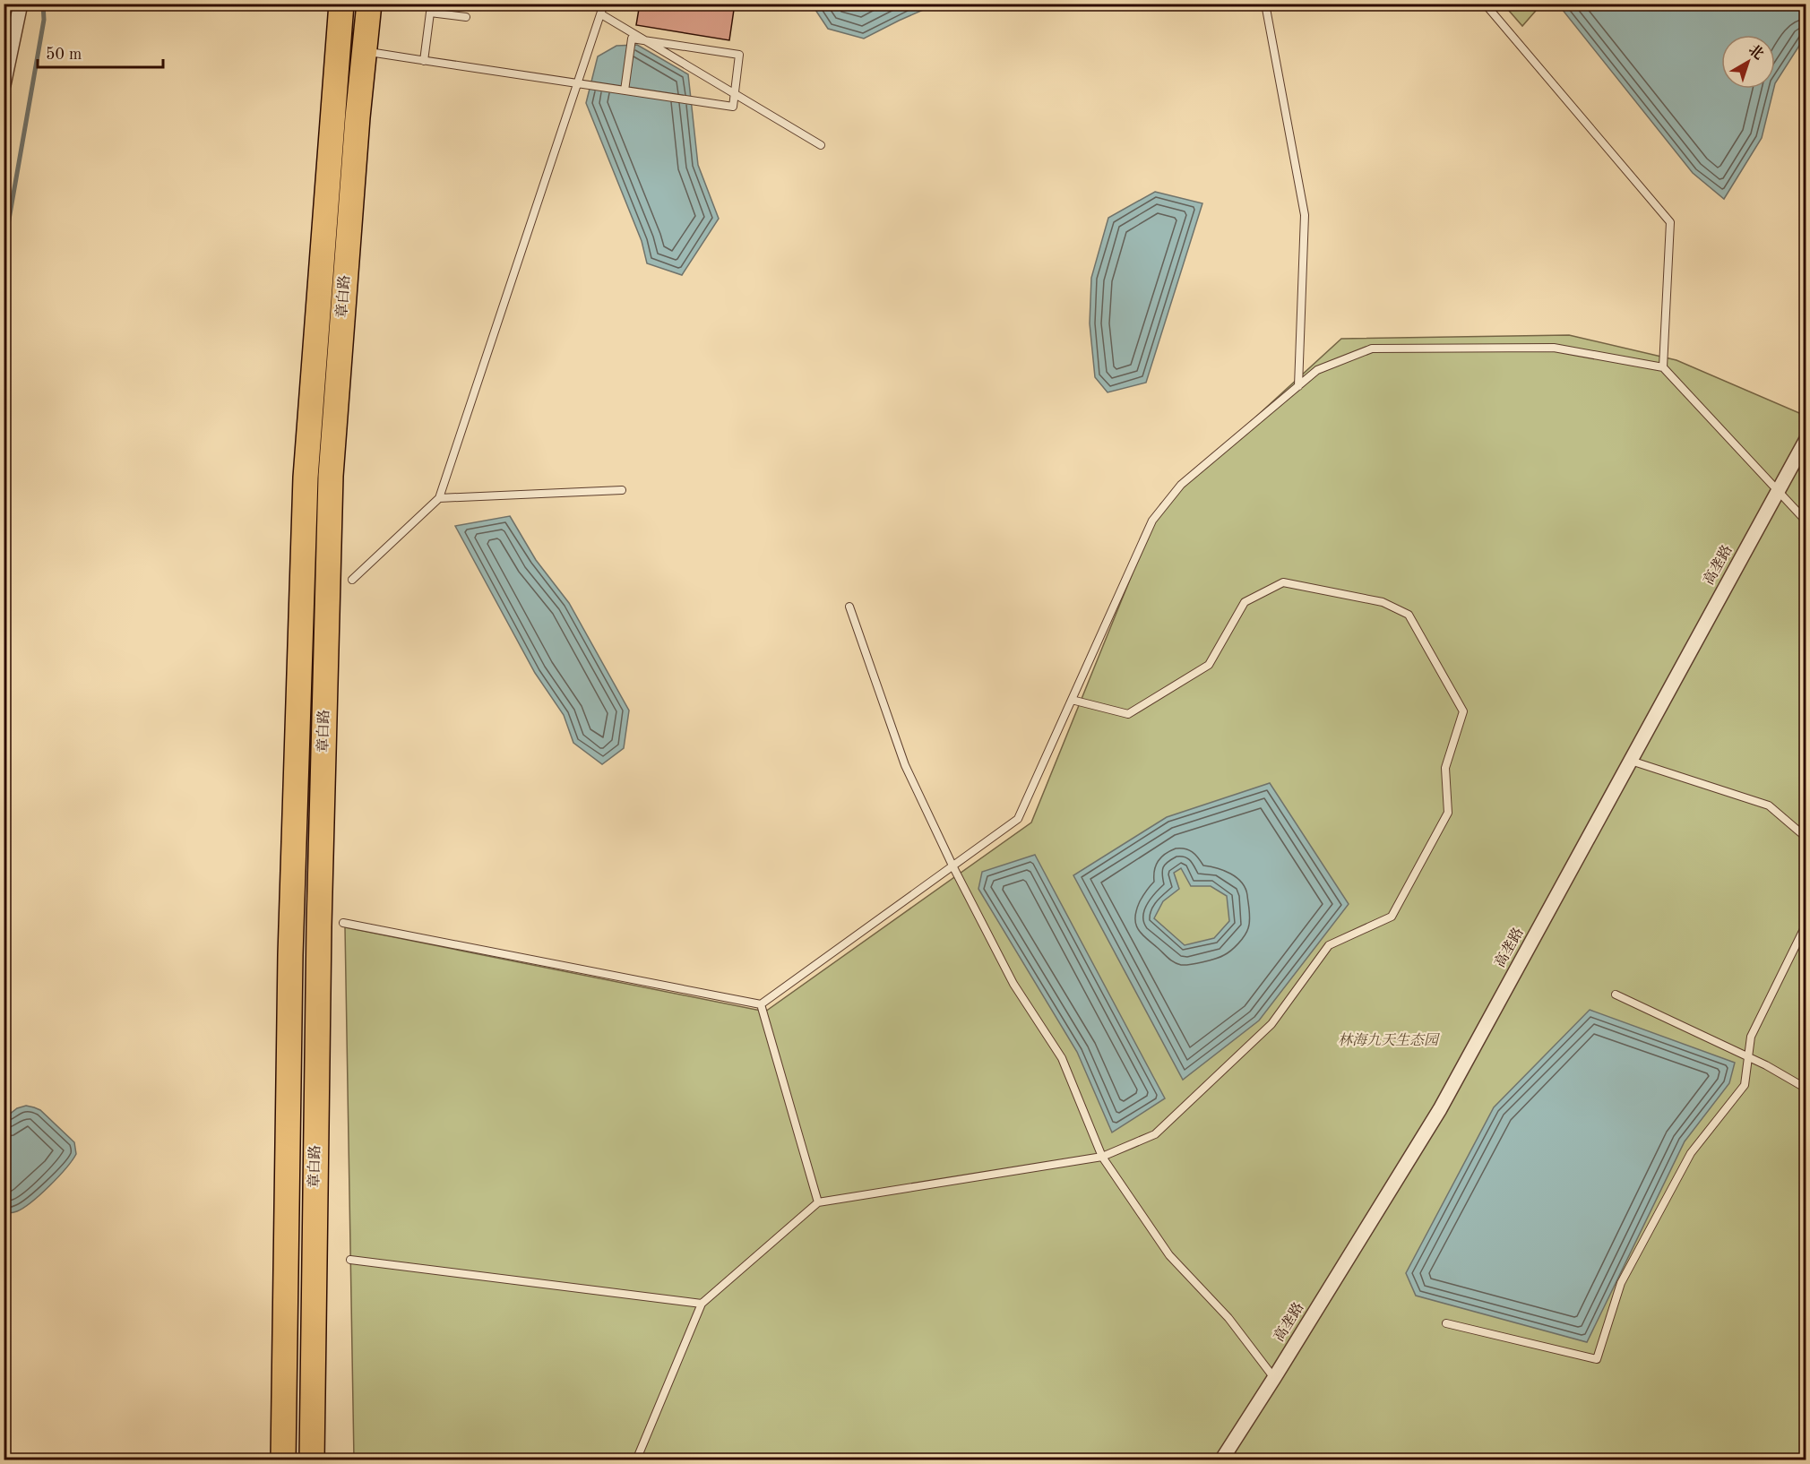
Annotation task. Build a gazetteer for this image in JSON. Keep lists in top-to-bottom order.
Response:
{
  "streets": {
    "highway": ["章白路"],
    "street": ["高垄路"]
  },
  "parks": ["林海九天生态园"],
  "scale_bar": "50 m",
  "north": "top right"
}
